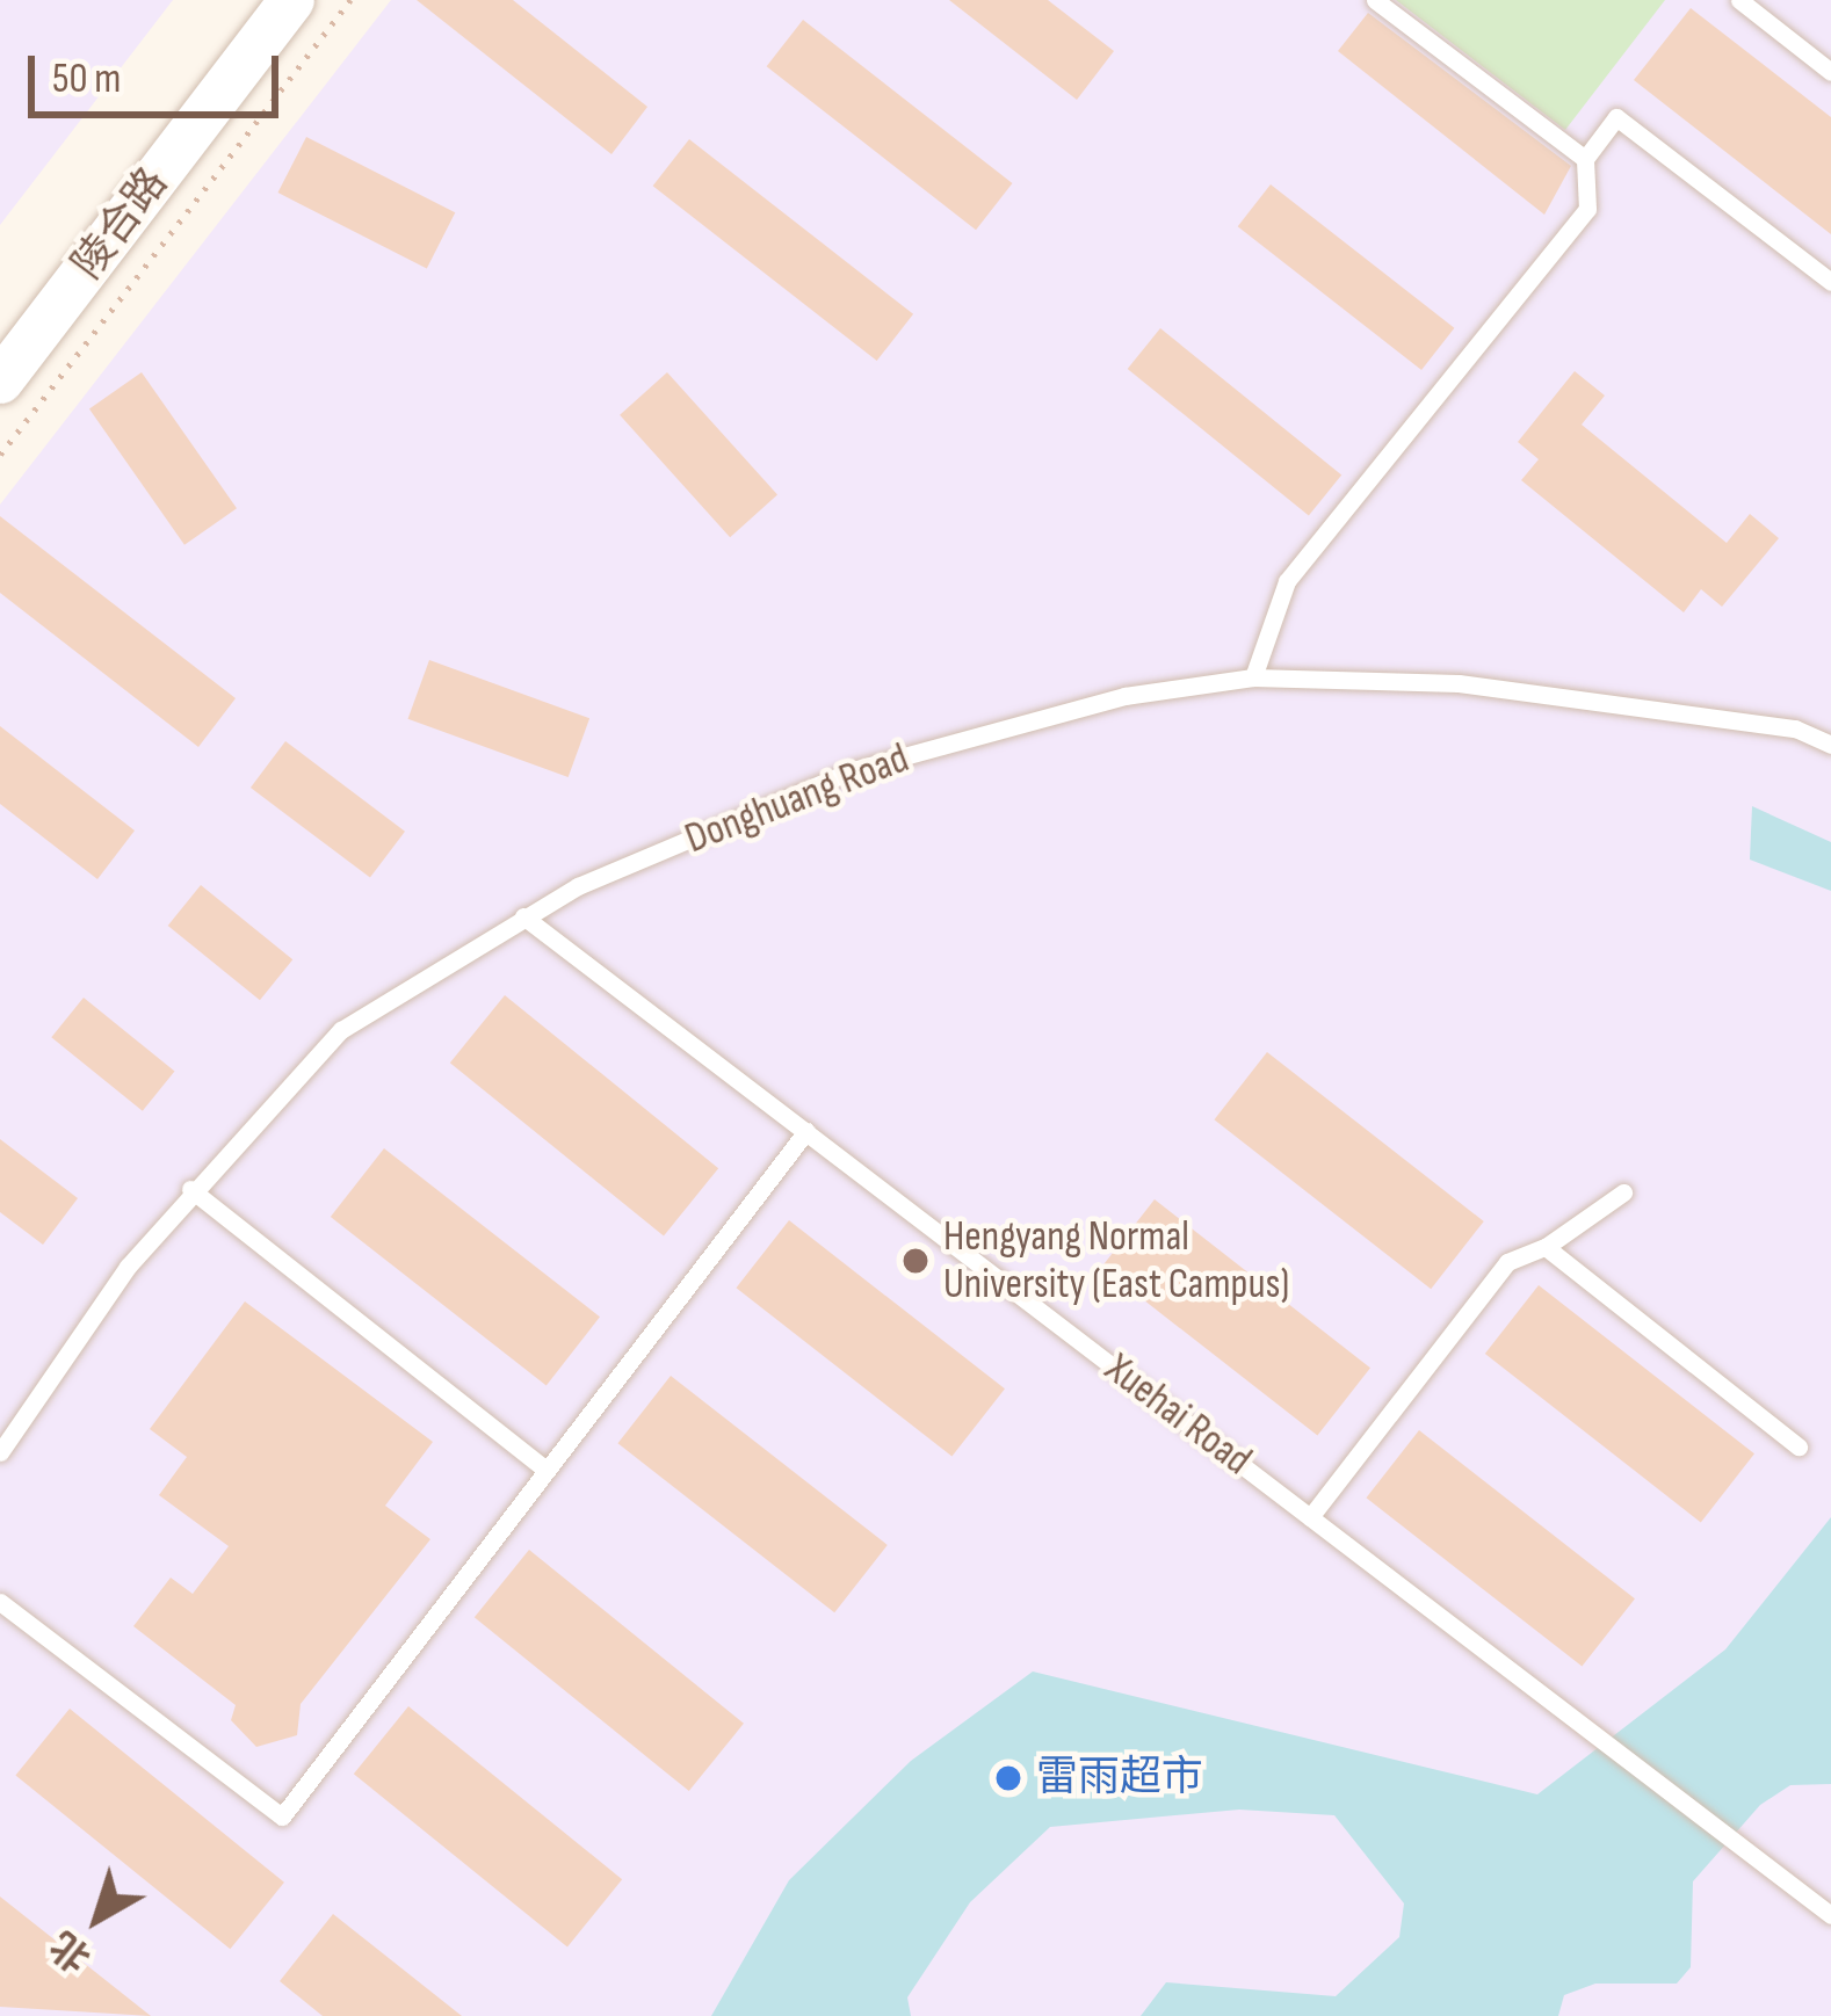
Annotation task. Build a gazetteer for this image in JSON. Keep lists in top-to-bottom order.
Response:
{
  "streets": {
    "street": ["陵合路"],
    "lane": ["Donghuang Road", "Xuehai Road"]
  },
  "crossings": [
    ["Donghuang Road", "Xuehai Road"]
  ],
  "places": ["Hengyang Normal University (East Campus)", "雷雨超市"],
  "scale_bar": "50 m",
  "north": "bottom left"
}
